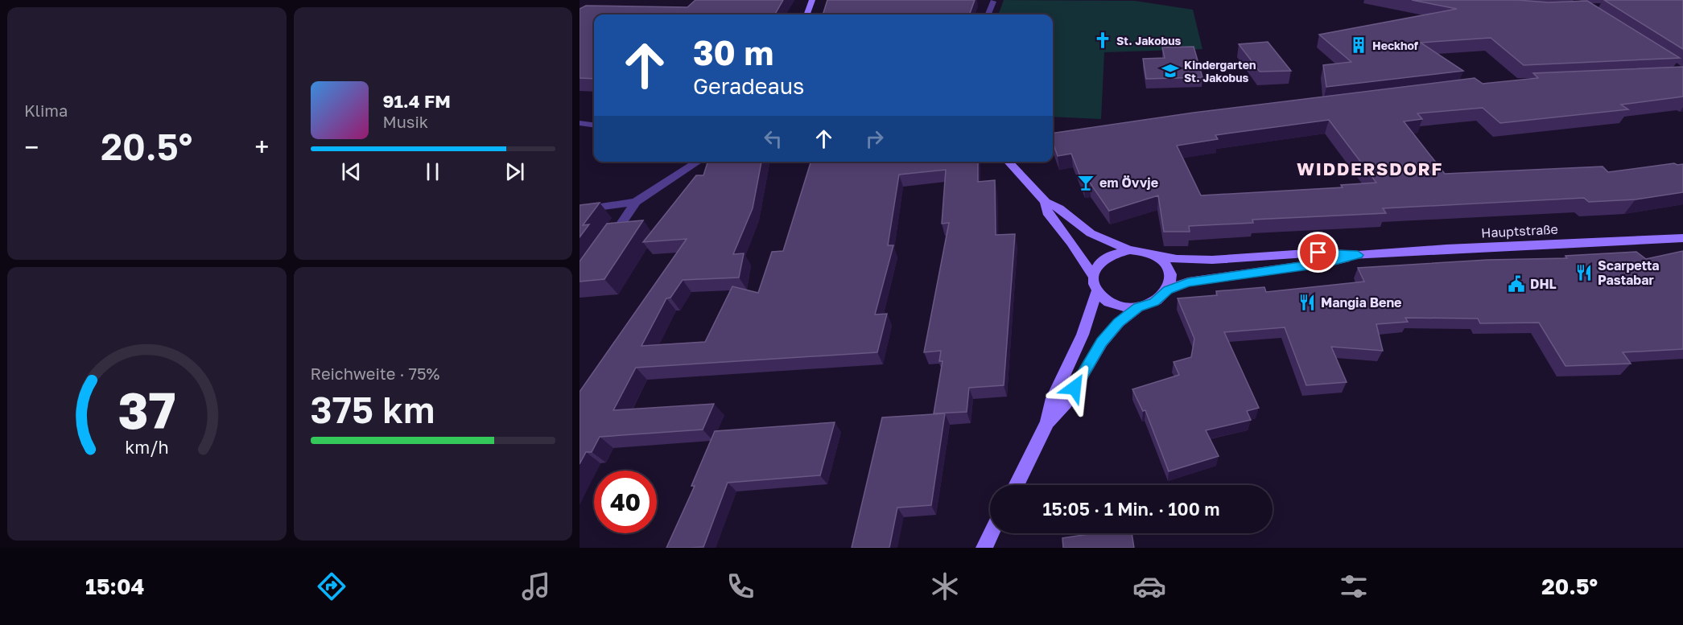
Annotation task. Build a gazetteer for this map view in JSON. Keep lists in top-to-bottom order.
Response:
{
  "streets": {
    "street": ["Hauptstraße"]
  },
  "districts": ["WIDDERSDORF"],
  "places": {
    "church": ["St. Jakobus"],
    "building": ["Heckhof"],
    "school or university": ["Kindergarten St. Jakobus"],
    "bar": ["em Övvje"],
    "restaurant": ["Scarpetta Pastabar", "Mangia Bene"],
    "public building": ["DHL"]
  },
  "page": {
    "tile": [
      "Klima",
      ["Reichweite · 75%", "375 km"]
    ],
    "turn": ["30 m", "Geradeaus"],
    "song": ["91.4 FM", "Musik"],
    "heat": ["−", "20.5°", "+"],
    "limit": "40",
    "trip": "15:05 · 1 Min. · 100 m",
    "tabs": ["15:04", "20.5°"],
    "gauge": ["37", "km/h"]
  }
}
